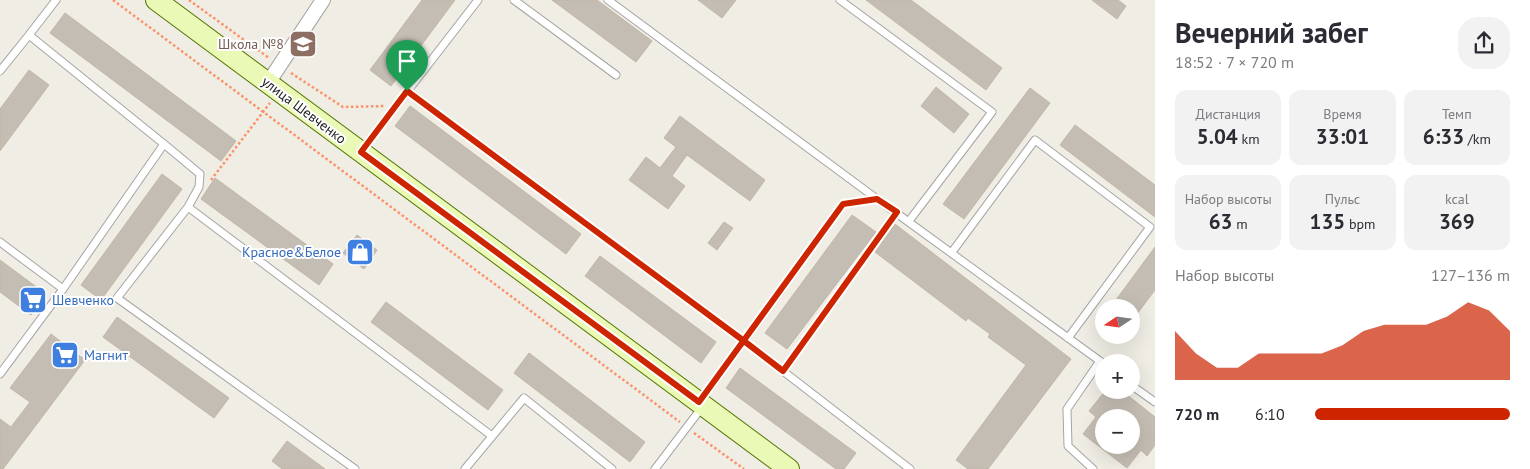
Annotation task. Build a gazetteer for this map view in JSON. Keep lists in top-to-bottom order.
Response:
{
  "streets": {
    "street": ["улица Шевченко"]
  },
  "places": {
    "school or university": ["Школа №8"],
    "shop": ["Красное&Белое"],
    "supermarket": ["Шевченко", "Магнит"]
  },
  "north": "left",
  "page": {
    "heading": ["Вечерний забег", "18:52 · 7 × 720 m"],
    "stats": [
      ["Дистанция", "5.04 km"],
      ["Время", "33:01"],
      ["Темп", "6:33 /km"],
      ["Набор высоты", "63 m"],
      ["Пульс", "135 bpm"],
      ["kcal", "369"]
    ],
    "chart": ["Набор высоты", "127–136 m"],
    "map_buttons": ["+", "−"],
    "list": [
      {
        "name": "720 m",
        "note": "6:10"
      }
    ]
  }
}
